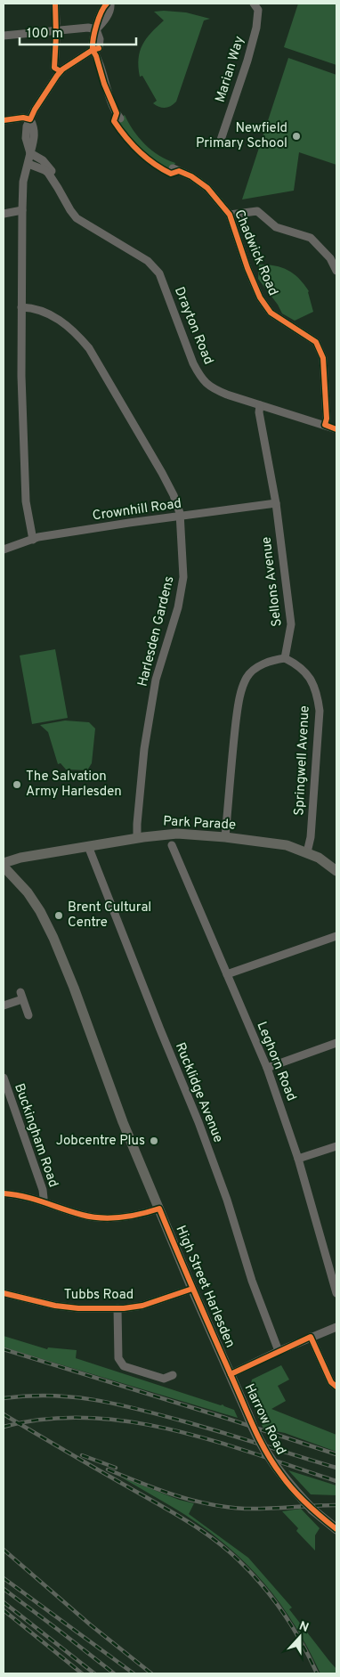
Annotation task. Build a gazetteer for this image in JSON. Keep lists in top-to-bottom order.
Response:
{
  "streets": {
    "main road": ["Park Parade", "High Street Harlesden", "Harrow Road"],
    "street": [
      "Marian Way",
      "Chadwick Road",
      "Drayton Road",
      "Crownhill Road",
      "Sellons Avenue",
      "Harlesden Gardens",
      "Springwell Avenue",
      "Leghorn Road",
      "Rucklidge Avenue",
      "Buckingham Road",
      "Tubbs Road"
    ]
  },
  "crossings": [
    ["Chadwick Road", "Drayton Road"],
    ["Drayton Road", "Sellons Avenue"],
    ["Crownhill Road", "Sellons Avenue"],
    ["Crownhill Road", "Harlesden Gardens"],
    ["Sellons Avenue", "Springwell Avenue"],
    ["Harlesden Gardens", "Park Parade"],
    ["Springwell Avenue", "Park Parade"],
    ["Park Parade", "Rucklidge Avenue"],
    ["Park Parade", "High Street Harlesden"],
    ["High Street Harlesden", "Tubbs Road"],
    ["High Street Harlesden", "Harrow Road"]
  ],
  "places": [
    "Newfield Primary School",
    "The Salvation Army Harlesden",
    "Brent Cultural Centre",
    "Jobcentre Plus"
  ],
  "scale_bar": "100 m",
  "north": "top"
}
